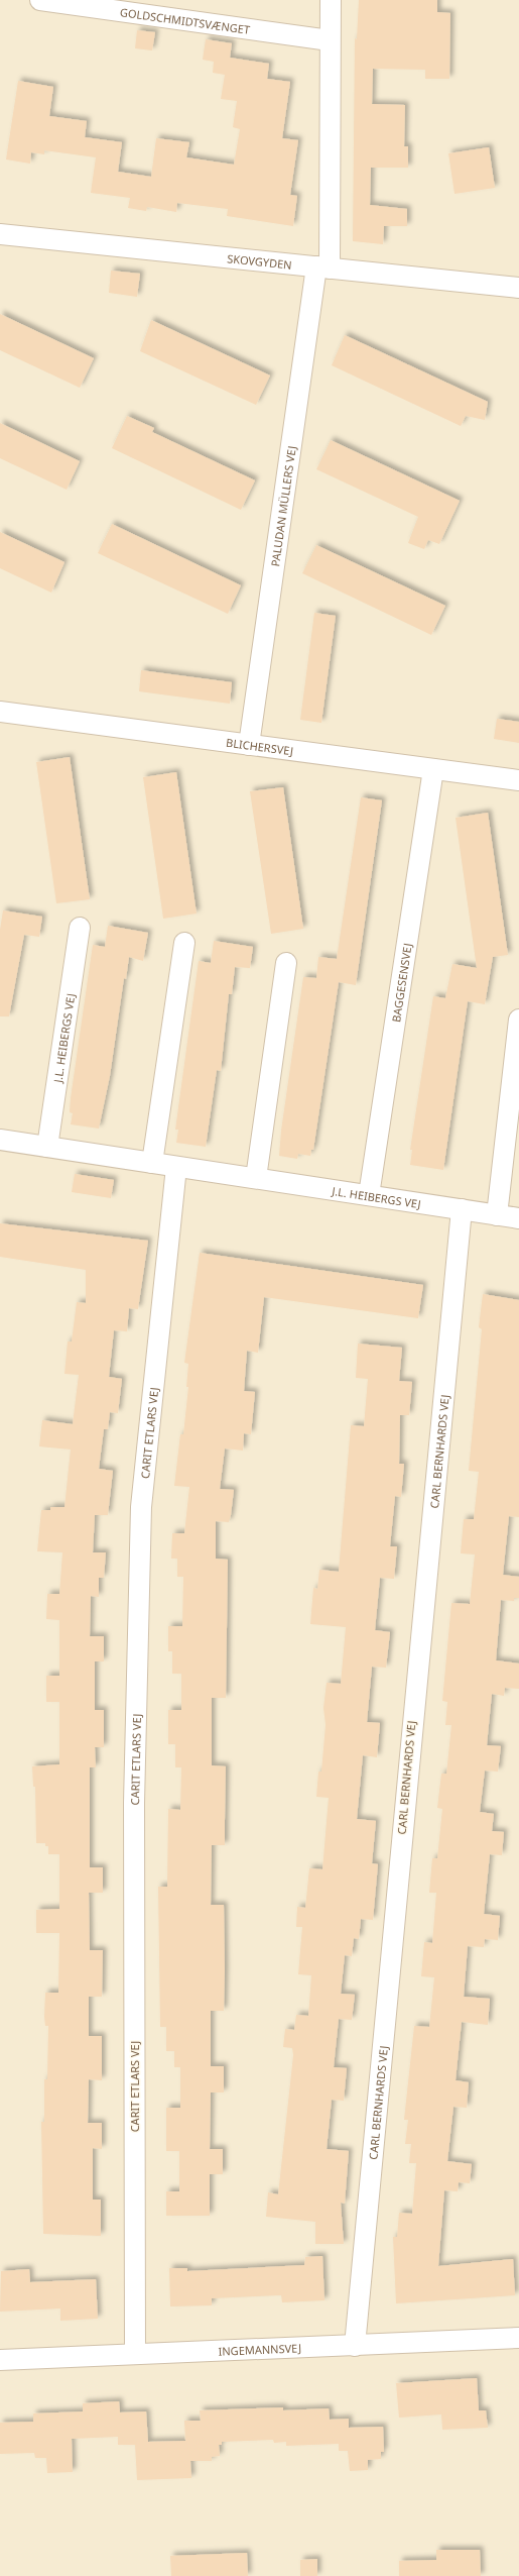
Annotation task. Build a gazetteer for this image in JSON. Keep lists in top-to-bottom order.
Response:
{
  "streets": {
    "street": [
      "GOLDSCHMIDTSVÆNGET",
      "SKOVGYDEN",
      "PALUDAN MÜLLERS VEJ",
      "BLICHERSVEJ",
      "BAGGESENSVEJ",
      "J.L. HEIBERGS VEJ",
      "CARIT ETLARS VEJ",
      "CARL BERNHARDS VEJ",
      "INGEMANNSVEJ"
    ]
  },
  "crossings": [
    ["SKOVGYDEN", "PALUDAN MÜLLERS VEJ"],
    ["PALUDAN MÜLLERS VEJ", "BLICHERSVEJ"],
    ["BLICHERSVEJ", "BAGGESENSVEJ"],
    ["BAGGESENSVEJ", "J.L. HEIBERGS VEJ"],
    ["J.L. HEIBERGS VEJ", "CARIT ETLARS VEJ"],
    ["J.L. HEIBERGS VEJ", "CARL BERNHARDS VEJ"],
    ["CARIT ETLARS VEJ", "INGEMANNSVEJ"],
    ["CARL BERNHARDS VEJ", "INGEMANNSVEJ"]
  ]
}
